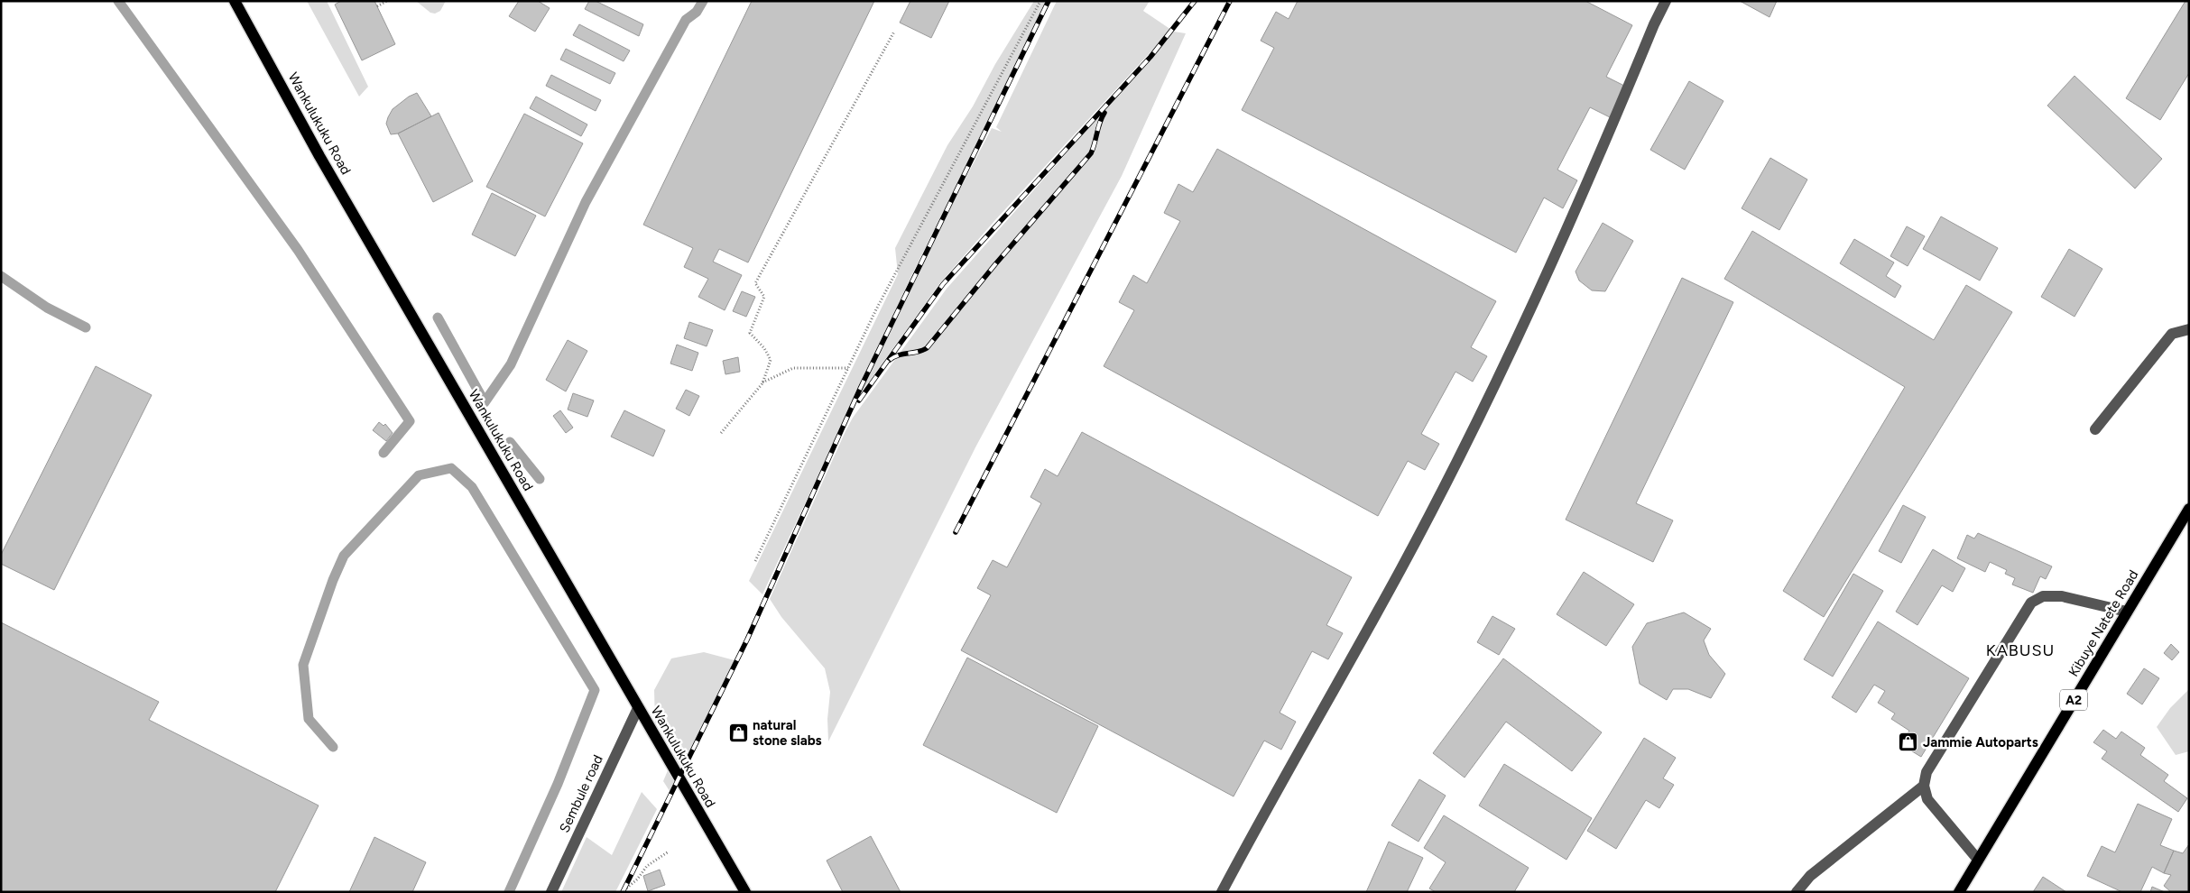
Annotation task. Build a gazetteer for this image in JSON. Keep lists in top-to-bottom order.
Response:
{
  "streets": {
    "main road": ["Wankulukuku Road", "Kibuye Natete Road", "A2"],
    "street": ["Sembule road"]
  },
  "crossings": [
    ["Wankulukuku Road", "Sembule road"]
  ],
  "districts": ["KABUSU"],
  "places": {
    "shop": ["natural stone slabs", "Jammie Autoparts"]
  }
}
